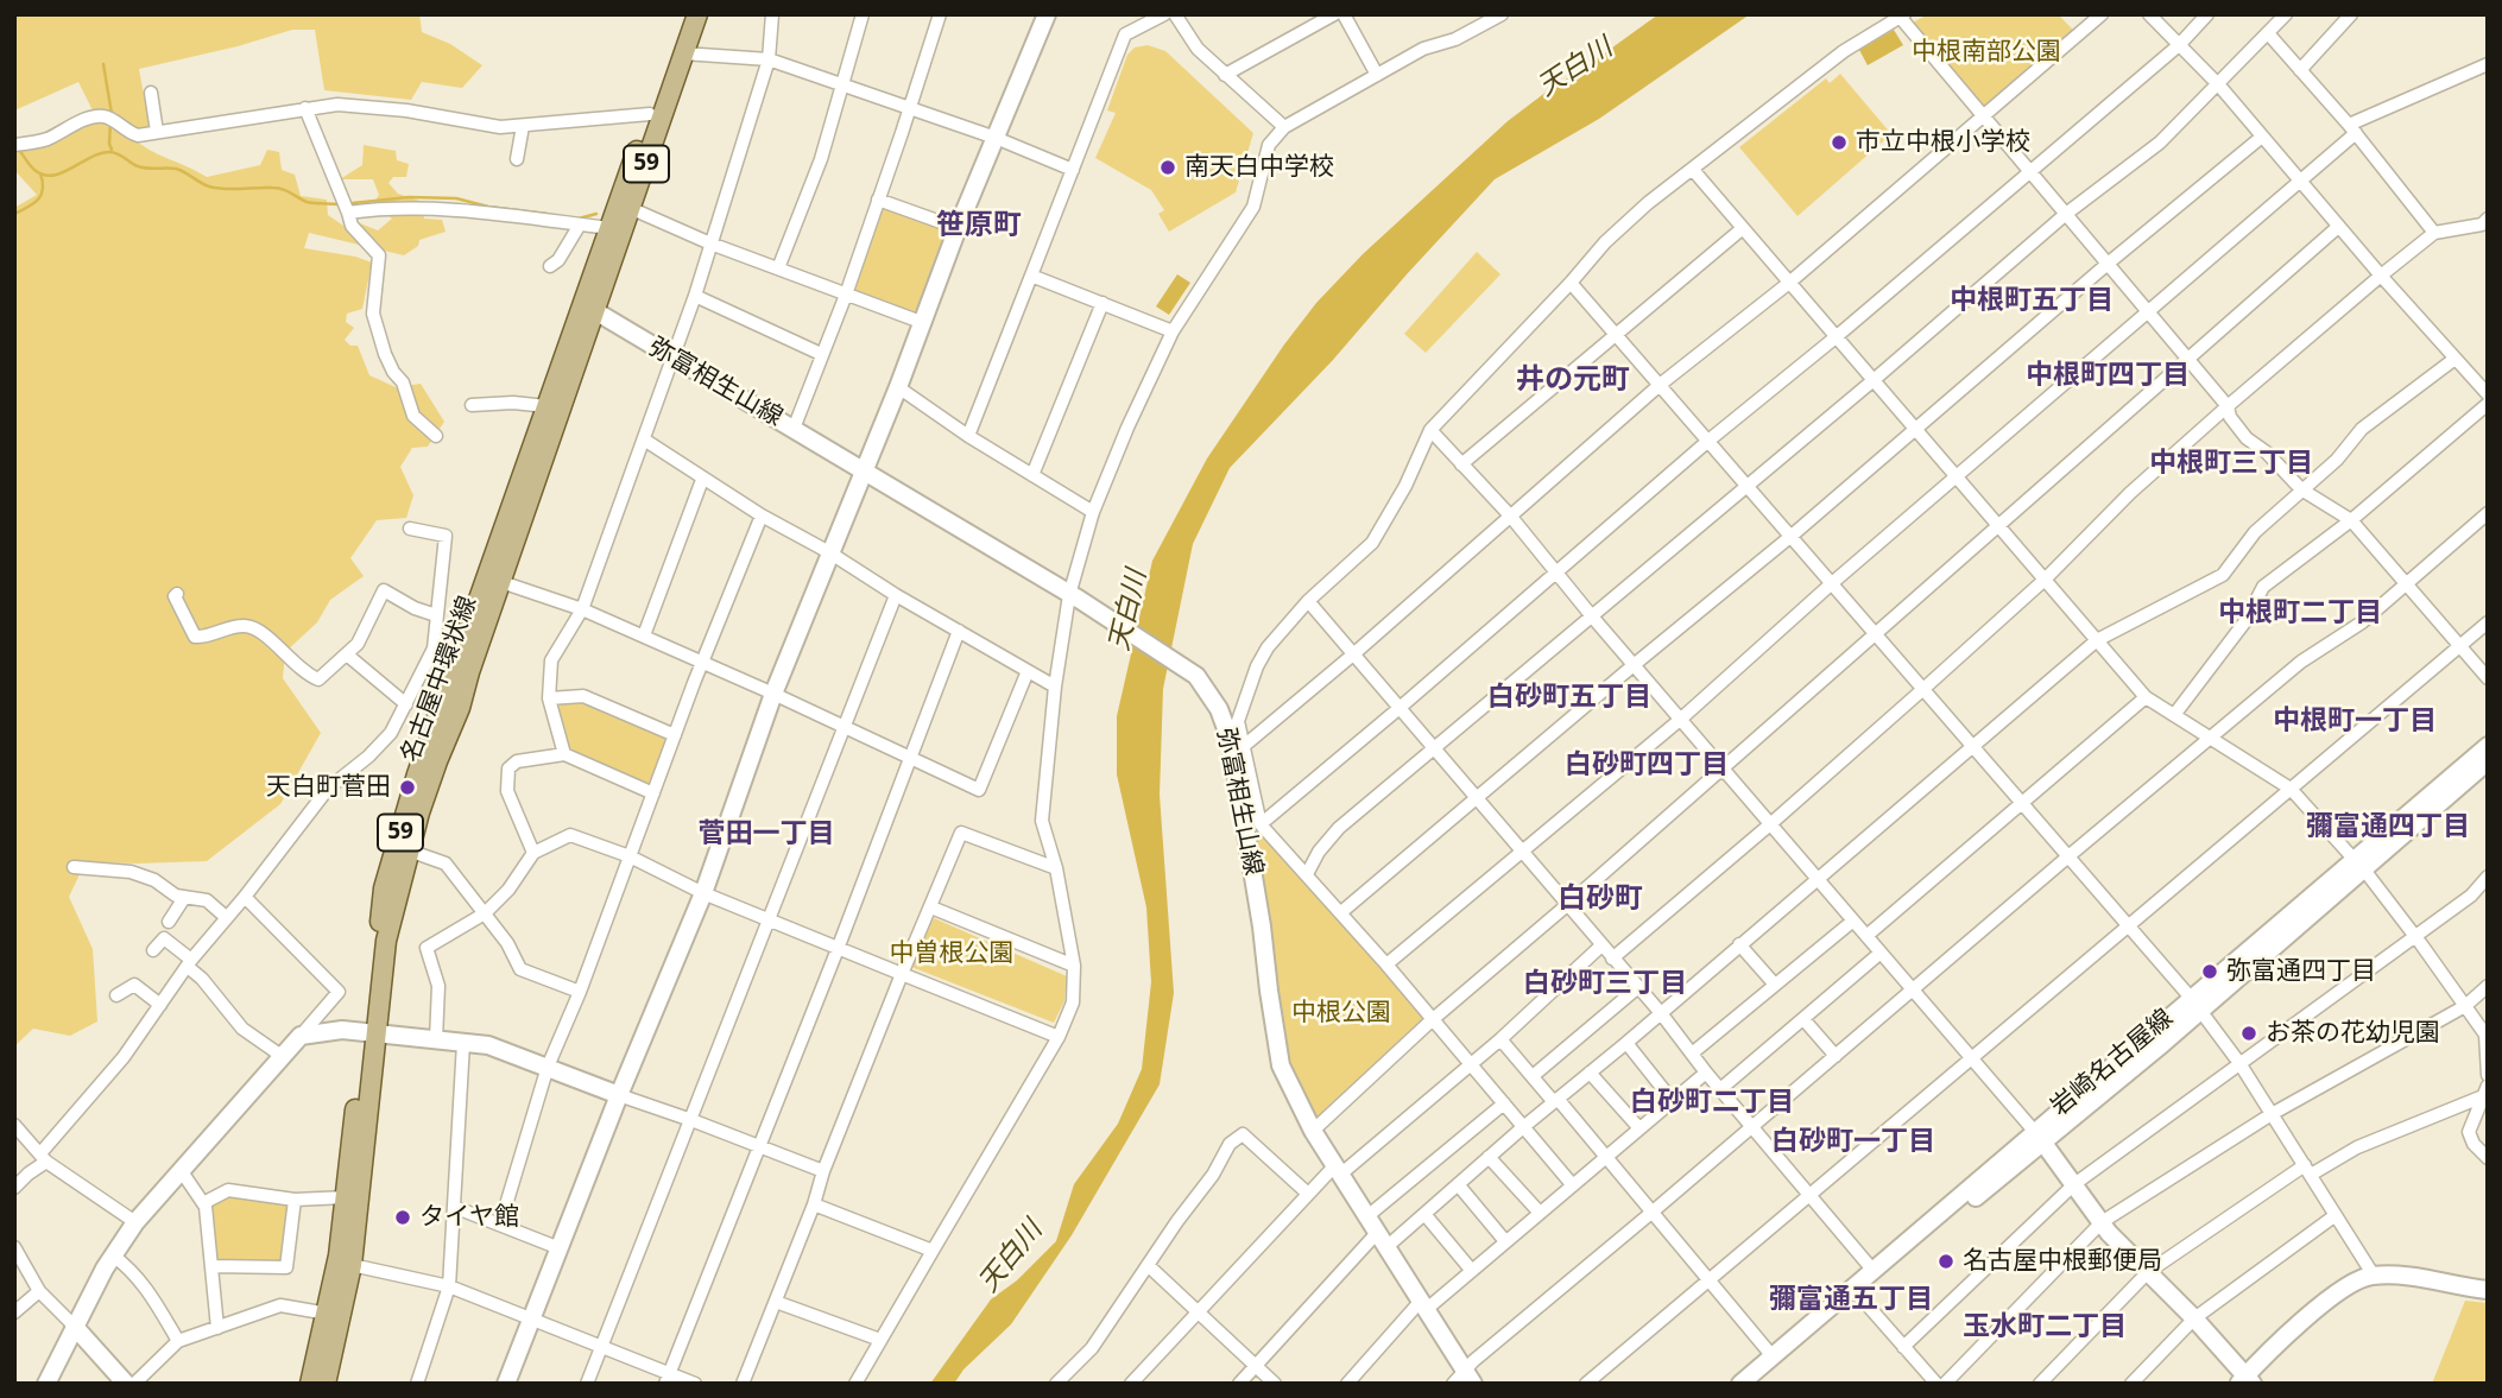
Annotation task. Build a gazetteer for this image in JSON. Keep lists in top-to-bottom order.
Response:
{
  "streets": {
    "main road": ["59", "名古屋中環状線"],
    "street": ["弥富相生山線", "岩崎名古屋線"]
  },
  "crossings": [
    ["弥富相生山線", "名古屋中環状線"]
  ],
  "districts": [
    "笹原町",
    "中根町五丁目",
    "中根町四丁目",
    "井の元町",
    "中根町三丁目",
    "中根町二丁目",
    "白砂町五丁目",
    "中根町一丁目",
    "白砂町四丁目",
    "彌富通四丁目",
    "菅田一丁目",
    "白砂町",
    "白砂町三丁目",
    "白砂町二丁目",
    "白砂町一丁目",
    "彌富通五丁目",
    "玉水町二丁目"
  ],
  "water": ["天白川"],
  "parks": ["中根南部公園", "中曽根公園", "中根公園"],
  "places": [
    "市立中根小学校",
    "南天白中学校",
    "天白町菅田",
    "弥富通四丁目",
    "お茶の花幼児園",
    "タイヤ館",
    "名古屋中根郵便局"
  ]
}
